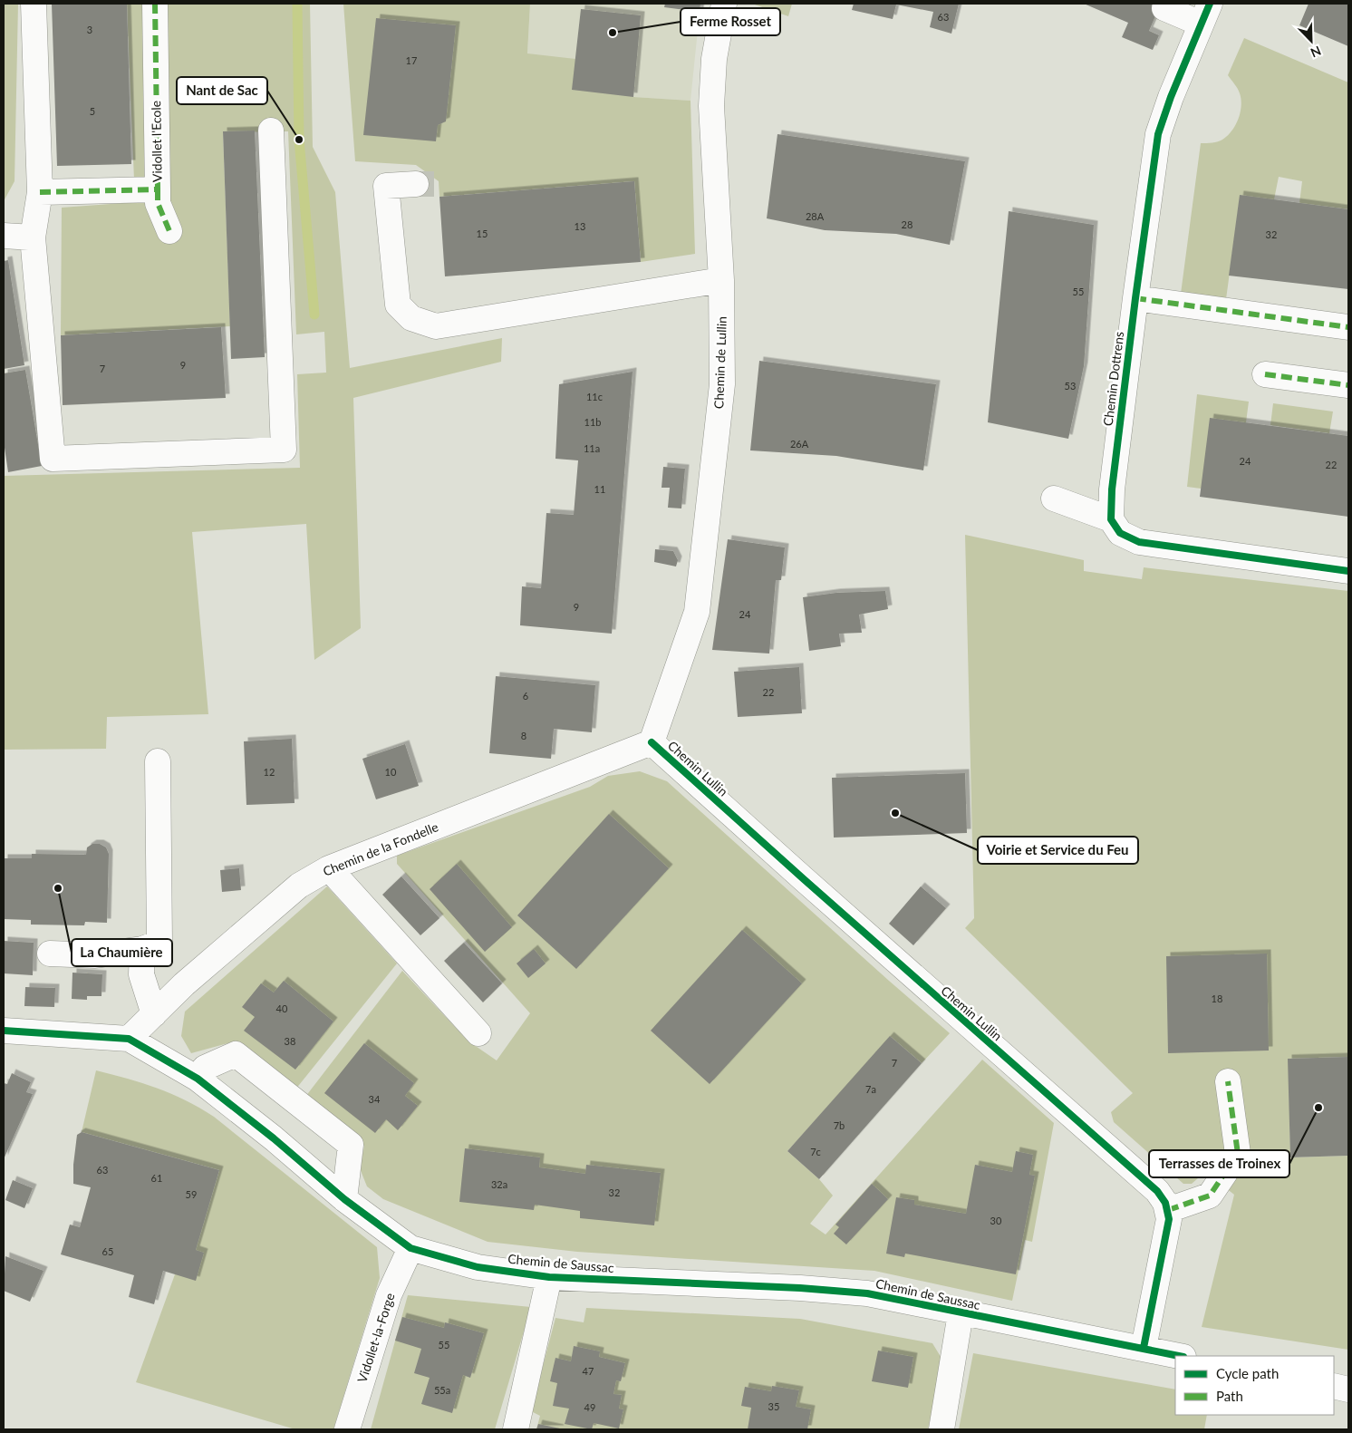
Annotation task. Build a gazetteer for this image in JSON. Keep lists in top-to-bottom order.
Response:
{
  "streets": {
    "street": [
      "Vidollet l'Ecole",
      "Chemin de Lullin",
      "Chemin Dottrens",
      "Chemin Lullin",
      "Chemin de la Fondelle",
      "Chemin de Saussac",
      "Vidollet-la-Forge"
    ]
  },
  "crossings": [
    ["Chemin de Lullin", "Chemin Lullin"],
    ["Chemin de Lullin", "Chemin de la Fondelle"],
    ["Chemin Lullin", "Chemin de la Fondelle"],
    ["Chemin de la Fondelle", "Chemin de Saussac"],
    ["Chemin de Saussac", "Vidollet-la-Forge"]
  ],
  "places": [
    "Ferme Rosset",
    "Nant de Sac",
    "Voirie et Service du Feu",
    "La Chaumière",
    "Terrasses de Troinex"
  ],
  "house_numbers": [
    "63",
    "3",
    "17",
    "5",
    "28A",
    "28",
    "13",
    "15",
    "32",
    "55",
    "9",
    "7",
    "53",
    "11c",
    "11b",
    "26A",
    "11a",
    "24",
    "22",
    "11",
    "9",
    "24",
    "22",
    "6",
    "8",
    "12",
    "10",
    "18",
    "40",
    "38",
    "7",
    "7a",
    "34",
    "7b",
    "7c",
    "63",
    "61",
    "32a",
    "32",
    "59",
    "30",
    "65",
    "55",
    "47",
    "55a",
    "35",
    "49"
  ],
  "legend": ["Cycle path", "Path"],
  "north": "bottom right"
}
